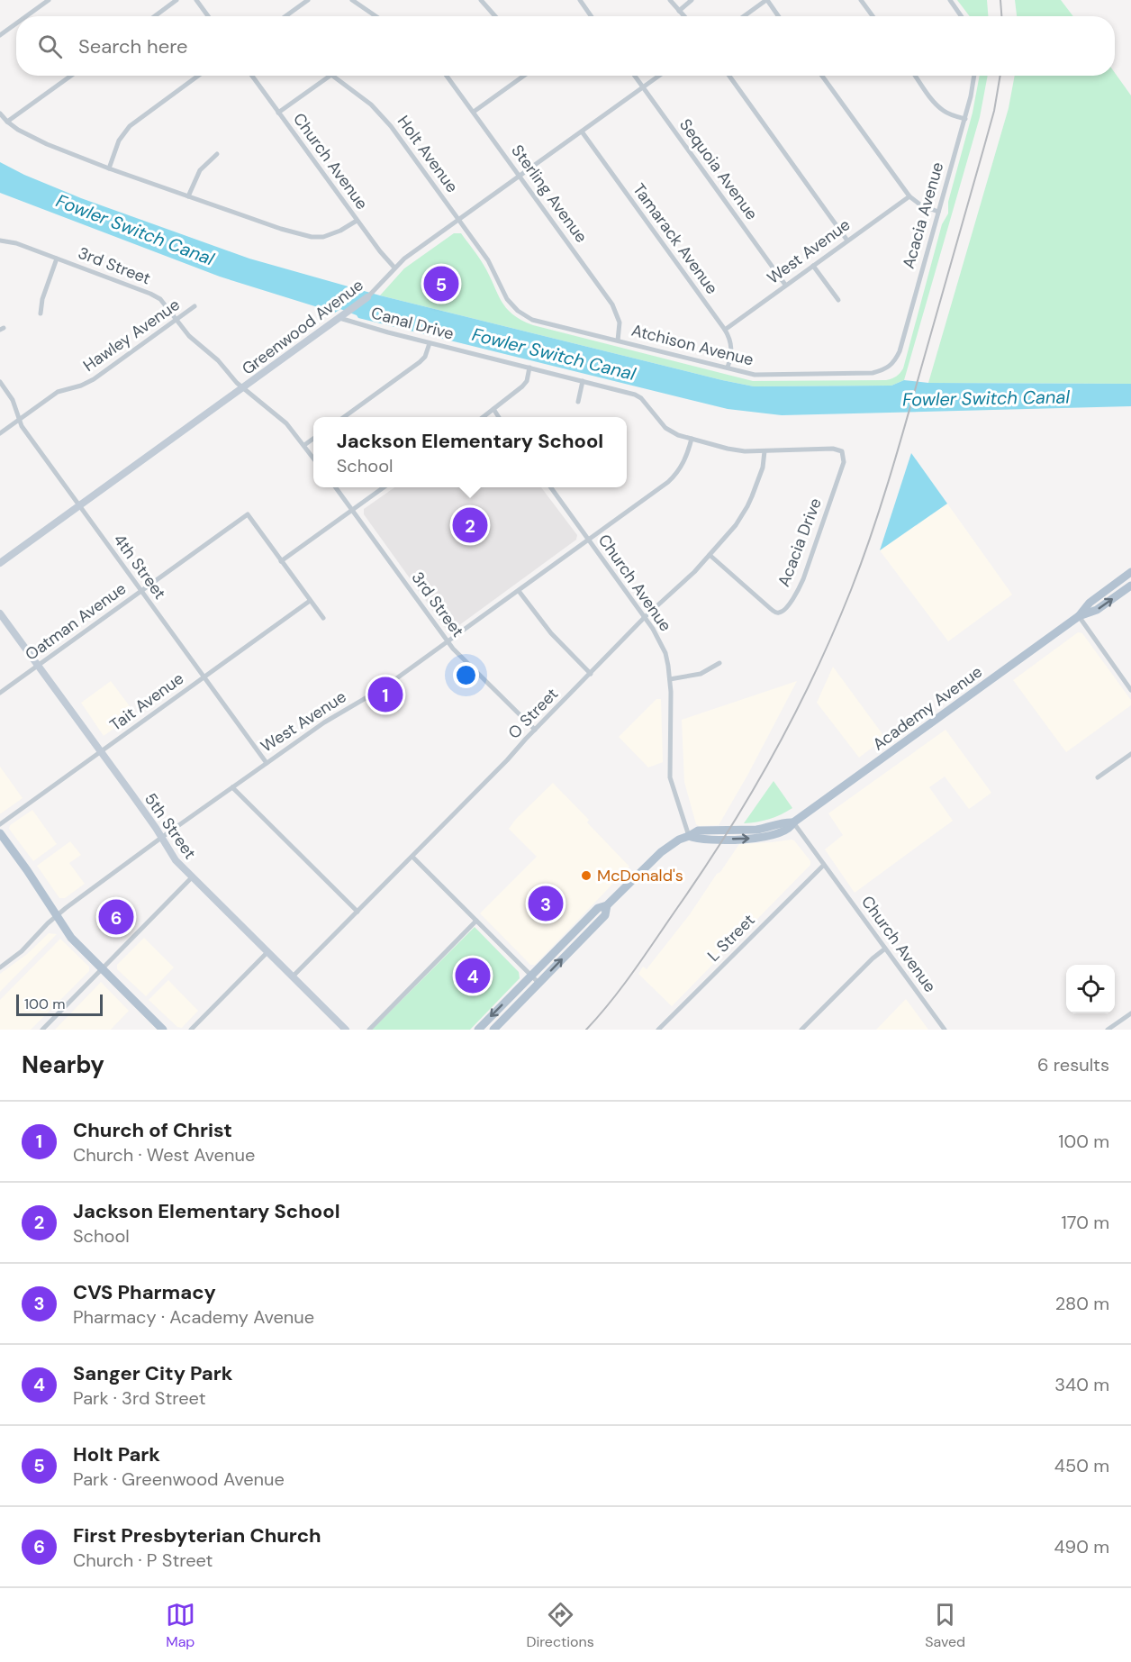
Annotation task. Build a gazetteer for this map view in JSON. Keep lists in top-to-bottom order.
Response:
{
  "streets": {
    "main road": ["Academy Avenue"],
    "street": [
      "Holt Avenue",
      "Church Avenue",
      "Sequoia Avenue",
      "Sterling Avenue",
      "Acacia Avenue",
      "Tamarack Avenue",
      "West Avenue",
      "3rd Street",
      "Canal Drive",
      "Greenwood Avenue",
      "Hawley Avenue",
      "Atchison Avenue",
      "Acacia Drive",
      "4th Street",
      "Oatman Avenue",
      "Tait Avenue",
      "O Street",
      "5th Street",
      "L Street"
    ]
  },
  "crossings": [
    ["Holt Avenue", "Church Avenue"],
    ["Holt Avenue", "Greenwood Avenue"],
    ["Holt Avenue", "Atchison Avenue"],
    ["Church Avenue", "West Avenue"],
    ["Church Avenue", "Greenwood Avenue"],
    ["Church Avenue", "Academy Avenue"],
    ["Church Avenue", "O Street"],
    ["Church Avenue", "L Street"],
    ["Sequoia Avenue", "West Avenue"],
    ["Sequoia Avenue", "Greenwood Avenue"],
    ["Sterling Avenue", "Greenwood Avenue"],
    ["Sterling Avenue", "Atchison Avenue"],
    ["Acacia Avenue", "Atchison Avenue"],
    ["Tamarack Avenue", "West Avenue"],
    ["Tamarack Avenue", "Greenwood Avenue"],
    ["Tamarack Avenue", "Atchison Avenue"],
    ["West Avenue", "3rd Street"],
    ["West Avenue", "Canal Drive"],
    ["West Avenue", "4th Street"],
    ["West Avenue", "5th Street"],
    ["3rd Street", "Greenwood Avenue"],
    ["3rd Street", "Hawley Avenue"],
    ["3rd Street", "O Street"],
    ["Canal Drive", "Greenwood Avenue"],
    ["Canal Drive", "Acacia Drive"],
    ["Canal Drive", "O Street"],
    ["Greenwood Avenue", "4th Street"],
    ["Hawley Avenue", "4th Street"],
    ["Acacia Drive", "O Street"],
    ["4th Street", "Oatman Avenue"],
    ["4th Street", "Tait Avenue"],
    ["Oatman Avenue", "Tait Avenue"],
    ["Oatman Avenue", "5th Street"],
    ["Tait Avenue", "5th Street"],
    ["O Street", "5th Street"]
  ],
  "water": ["Fowler Switch Canal"],
  "places": ["McDonald's"],
  "scale_bar": "100 m",
  "page": {
    "search": "Search here",
    "pins": [
      "5",
      "2",
      "1",
      "3",
      "6",
      "4"
    ],
    "popup": ["Jackson Elementary School", "School"],
    "scale": "100 m",
    "heading": ["Nearby", "6 results"],
    "list": [
      {
        "mark": "1",
        "name": "Church of Christ",
        "note": "Church · West Avenue",
        "value": "100 m"
      },
      {
        "mark": "2",
        "name": "Jackson Elementary School",
        "note": "School",
        "value": "170 m"
      },
      {
        "mark": "3",
        "name": "CVS Pharmacy",
        "note": "Pharmacy · Academy Avenue",
        "value": "280 m"
      },
      {
        "mark": "4",
        "name": "Sanger City Park",
        "note": "Park · 3rd Street",
        "value": "340 m"
      },
      {
        "mark": "5",
        "name": "Holt Park",
        "note": "Park · Greenwood Avenue",
        "value": "450 m"
      },
      {
        "mark": "6",
        "name": "First Presbyterian Church",
        "note": "Church · P Street",
        "value": "490 m"
      }
    ],
    "nav": ["Map", "Directions", "Saved"]
  }
}
